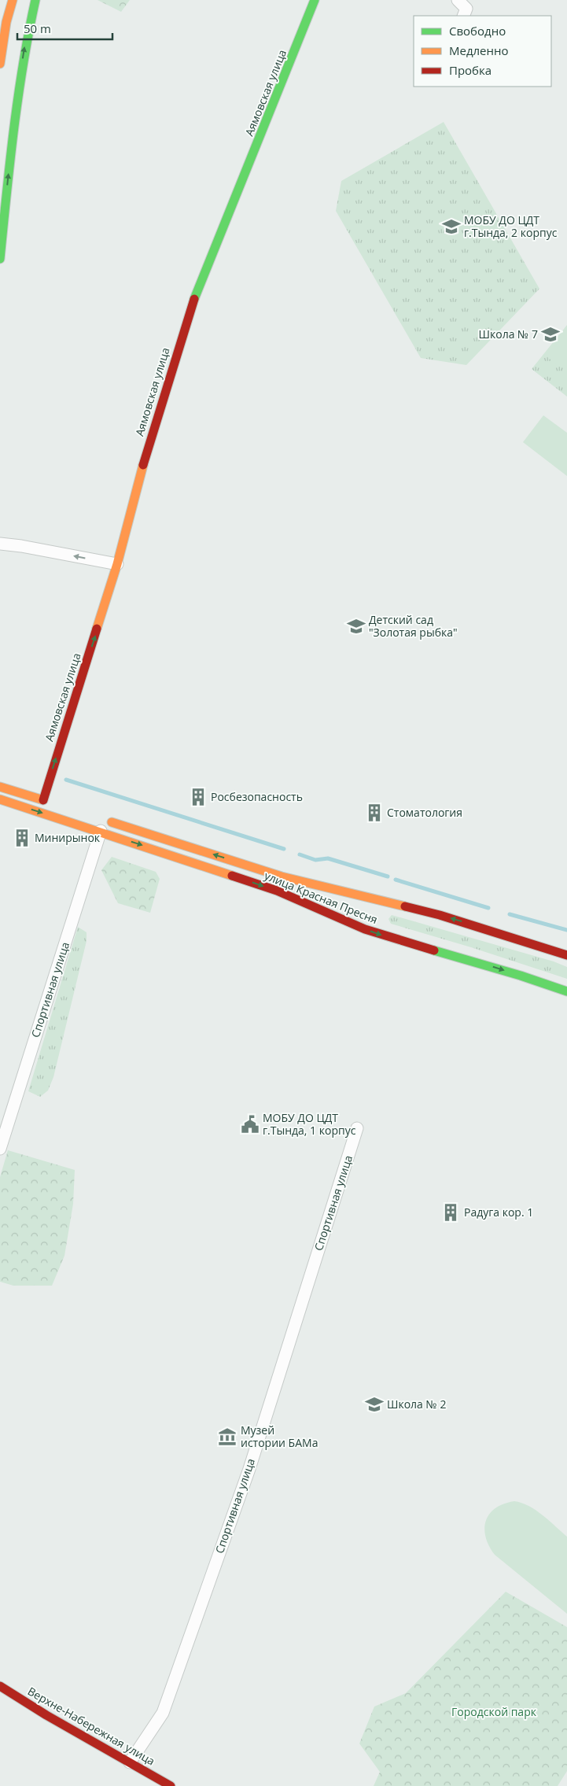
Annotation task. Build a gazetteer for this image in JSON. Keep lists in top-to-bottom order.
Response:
{
  "streets": {
    "main road": ["Аямовская улица", "улица Красная Пресня", "Верхне-Набережная улица"],
    "street": ["Спортивная улица"]
  },
  "crossings": [
    ["улица Красная Пресня", "Спортивная улица"],
    ["Спортивная улица", "Верхне-Набережная улица"]
  ],
  "parks": ["Городской парк"],
  "places": {
    "school or university": [
      "МОБУ ДО ЦДТ г.Тында, 2 корпус",
      "Школа № 7",
      "Детский сад \"Золотая рыбка\"",
      "Школа № 2"
    ],
    "building": [
      "Росбезопасность",
      "Стоматология",
      "Минирынок",
      "Радуга кор. 1"
    ],
    "public building": ["МОБУ ДО ЦДТ г.Тында, 1 корпус"],
    "museum": ["Музей истории БАМа"]
  },
  "legend": ["Свободно", "Медленно", "Пробка"],
  "scale_bar": "50 m"
}
